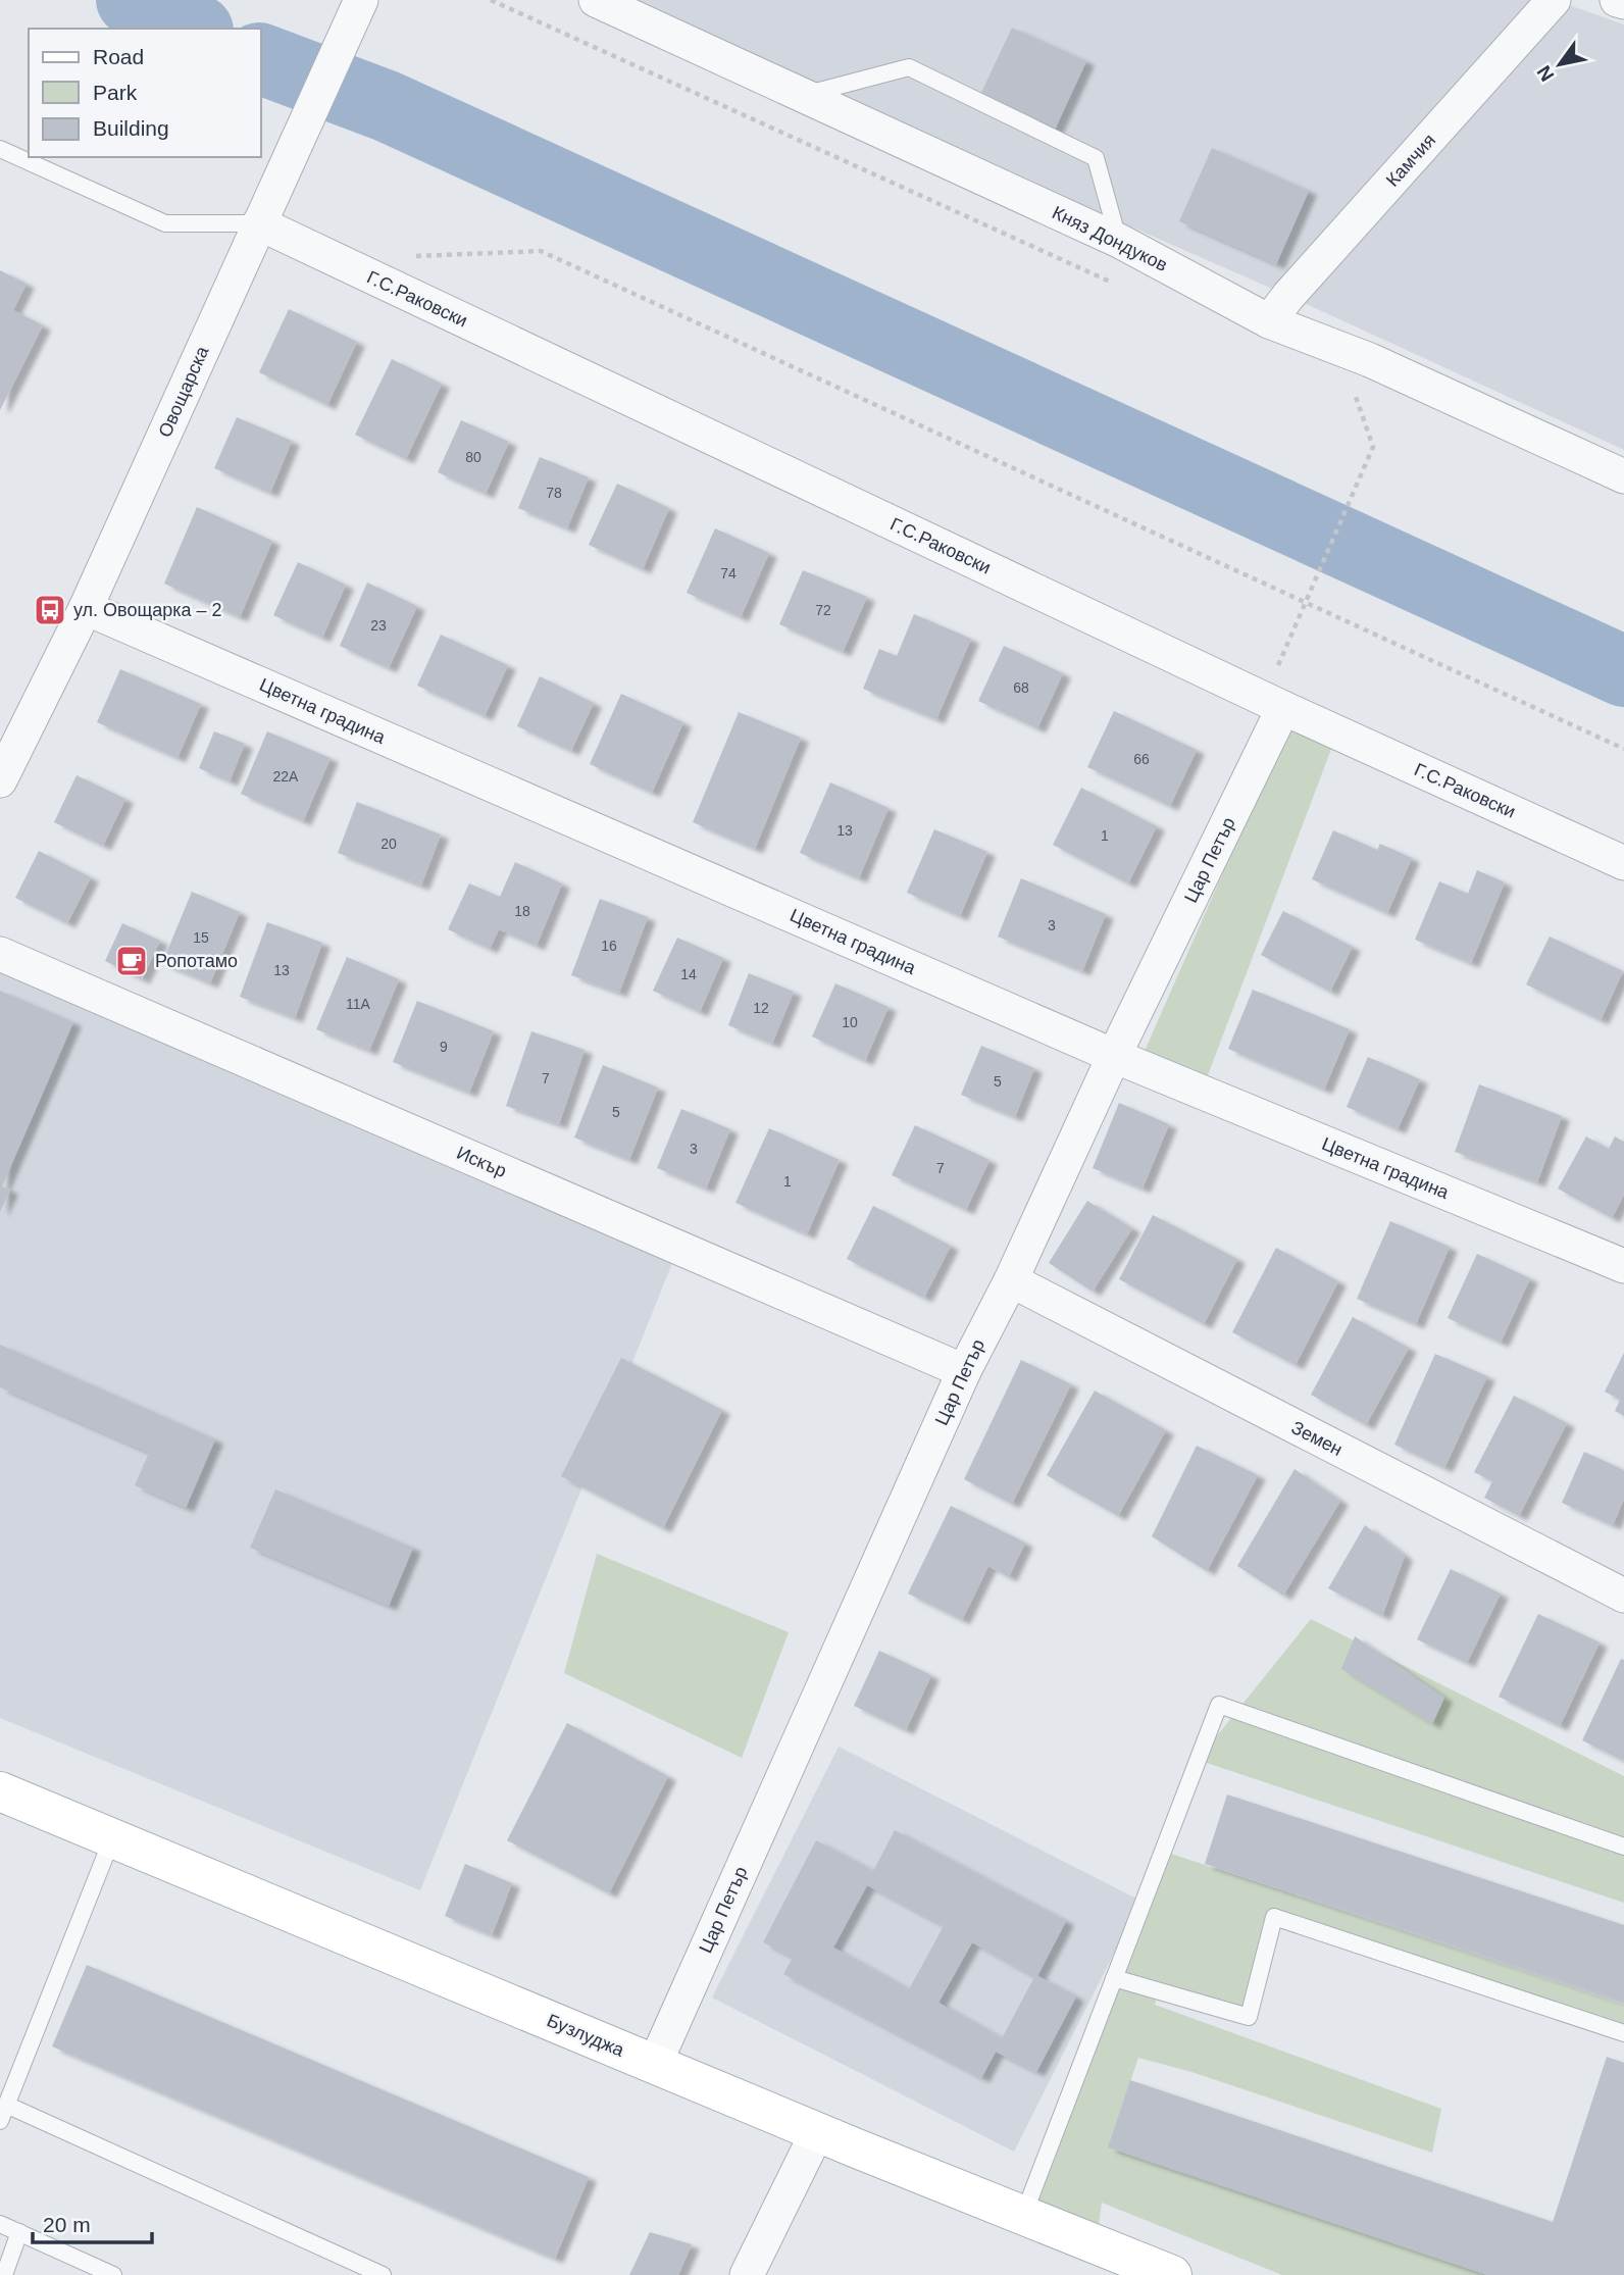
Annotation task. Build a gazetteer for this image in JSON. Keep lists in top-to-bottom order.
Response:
{
  "streets": {
    "street": [
      "Камчия",
      "Княз Дондуков",
      "Г.С.Раковски",
      "Овощарска",
      "Цветна градина",
      "Цар Петър",
      "Искър",
      "Земен",
      "Бузлуджа"
    ]
  },
  "crossings": [
    ["Камчия", "Княз Дондуков"],
    ["Г.С.Раковски", "Овощарска"],
    ["Г.С.Раковски", "Цар Петър"],
    ["Овощарска", "Цветна градина"],
    ["Цветна градина", "Цар Петър"],
    ["Цар Петър", "Искър"],
    ["Цар Петър", "Земен"],
    ["Цар Петър", "Бузлуджа"]
  ],
  "places": {
    "bus stop": ["ул. Овощарка – 2"],
    "cafe": ["Ропотамо"]
  },
  "house_numbers": [
    "80",
    "78",
    "74",
    "72",
    "23",
    "68",
    "66",
    "22А",
    "13",
    "1",
    "20",
    "18",
    "3",
    "15",
    "16",
    "13",
    "14",
    "11А",
    "12",
    "10",
    "9",
    "7",
    "5",
    "5",
    "3",
    "7",
    "1"
  ],
  "legend": ["Road", "Park", "Building"],
  "scale_bar": "20 m",
  "north": "bottom left"
}
